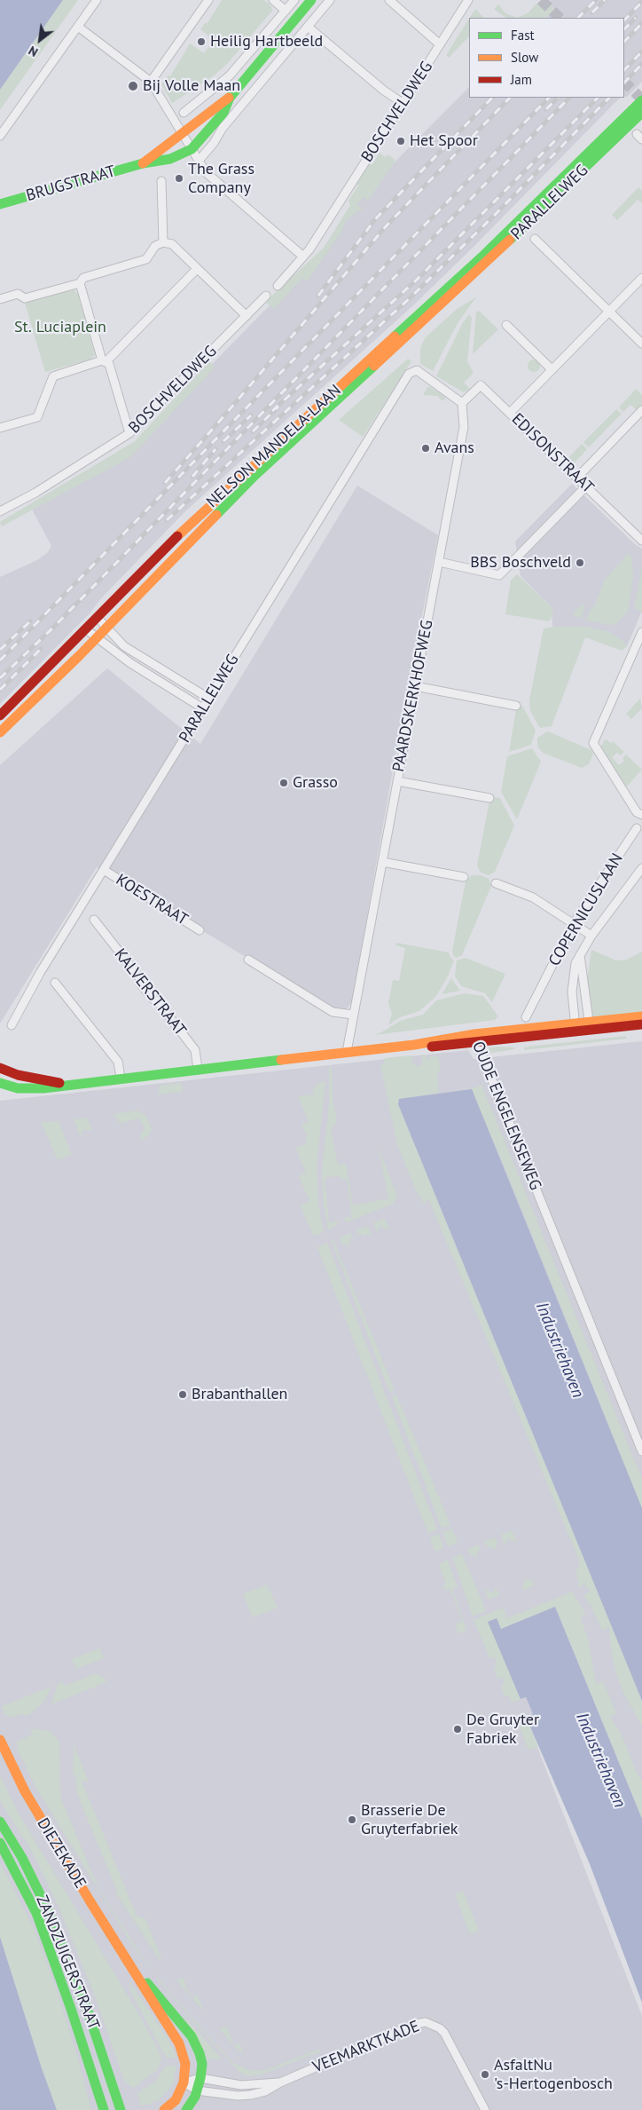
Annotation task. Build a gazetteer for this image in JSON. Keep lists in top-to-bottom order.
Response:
{
  "streets": {
    "main road": [
      "BRUGSTRAAT",
      "PARALLELWEG",
      "NELSON MANDELA-LAAN",
      "OUDE ENGELENSEWEG",
      "DIEZEKADE",
      "ZANDZUIGERSTRAAT"
    ],
    "street": [
      "BOSCHVELDWEG",
      "EDISONSTRAAT",
      "PAARDSKERKHOFWEG",
      "KOESTRAAT",
      "COPERNICUSLAAN",
      "KALVERSTRAAT",
      "VEEMARKTKADE"
    ]
  },
  "crossings": [
    ["PARALLELWEG", "NELSON MANDELA-LAAN"],
    ["PARALLELWEG", "EDISONSTRAAT"],
    ["PARALLELWEG", "PAARDSKERKHOFWEG"],
    ["PARALLELWEG", "KOESTRAAT"],
    ["EDISONSTRAAT", "PAARDSKERKHOFWEG"],
    ["PAARDSKERKHOFWEG", "OUDE ENGELENSEWEG"],
    ["KALVERSTRAAT", "OUDE ENGELENSEWEG"],
    ["DIEZEKADE", "VEEMARKTKADE"]
  ],
  "water": ["Industriehaven"],
  "parks": ["St. Luciaplein"],
  "places": [
    "Heilig Hartbeeld",
    "Bij Volle Maan",
    "Het Spoor",
    "The Grass Company",
    "Avans",
    "BBS Boschveld",
    "Grasso",
    "Brabanthallen",
    "De Gruyter Fabriek",
    "Brasserie De Gruyterfabriek",
    "AsfaltNu 's-Hertogenbosch"
  ],
  "legend": ["Fast", "Slow", "Jam"],
  "north": "bottom left"
}
